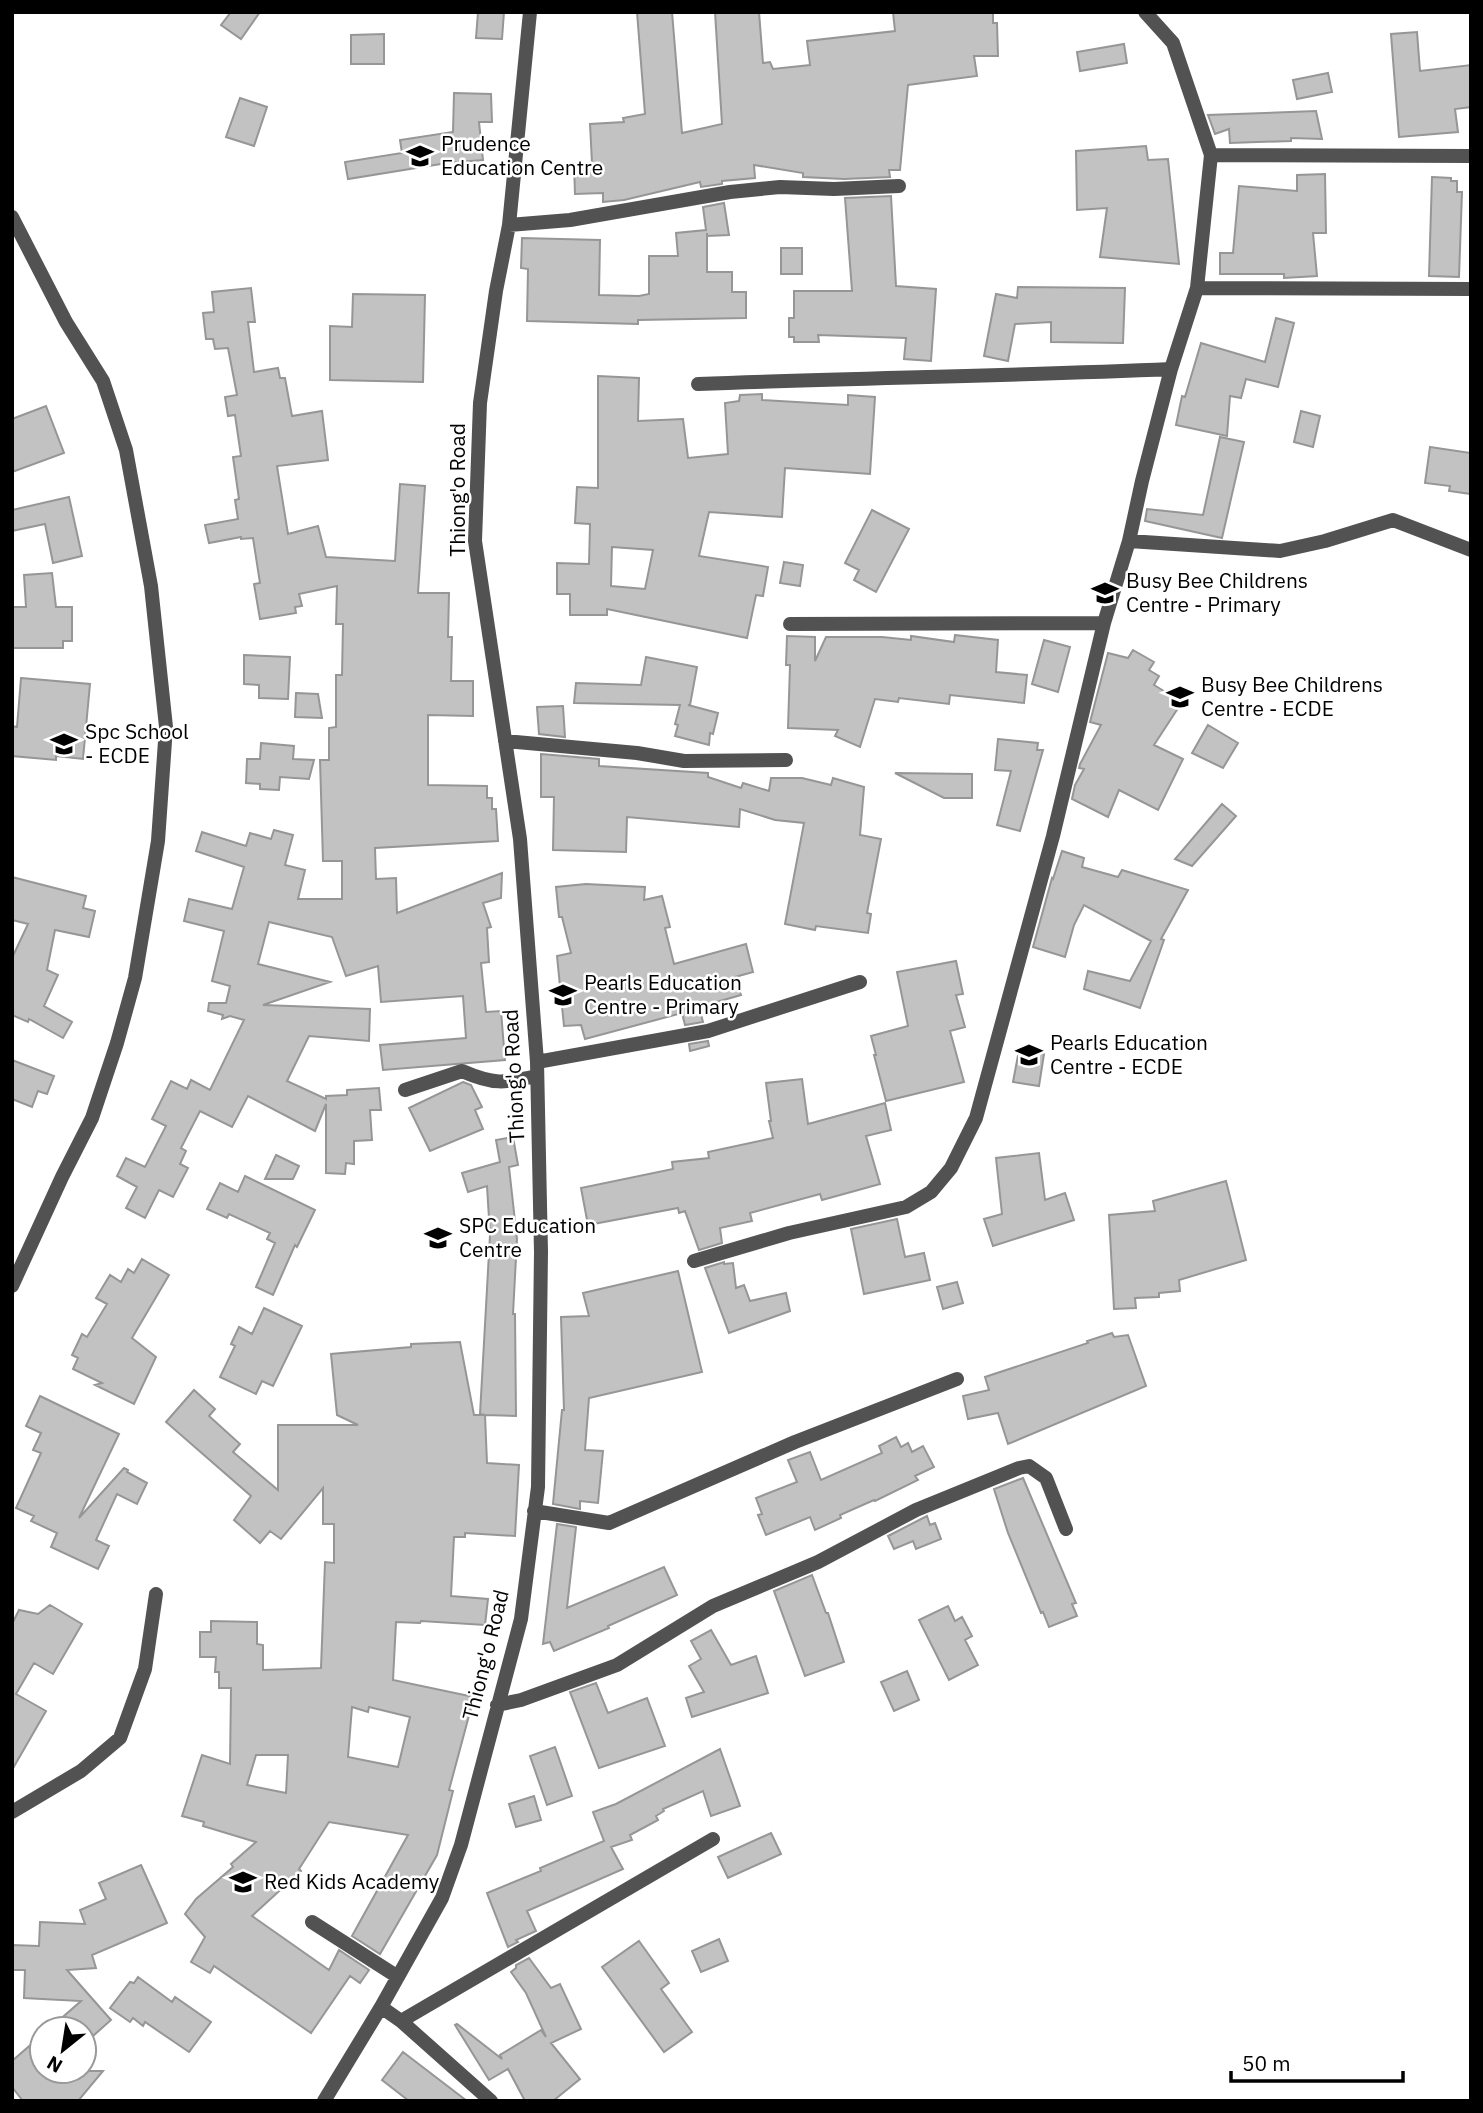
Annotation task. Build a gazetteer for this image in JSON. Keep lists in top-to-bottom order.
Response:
{
  "streets": {
    "street": ["Thiong'o Road"]
  },
  "places": {
    "school or university": [
      "Prudence Education Centre",
      "Busy Bee Childrens Centre - Primary",
      "Busy Bee Childrens Centre - ECDE",
      "Spc School - ECDE",
      "Pearls Education Centre - Primary",
      "Pearls Education Centre - ECDE",
      "SPC Education Centre",
      "Red Kids Academy"
    ]
  },
  "scale_bar": "50 m",
  "north": "bottom left"
}
